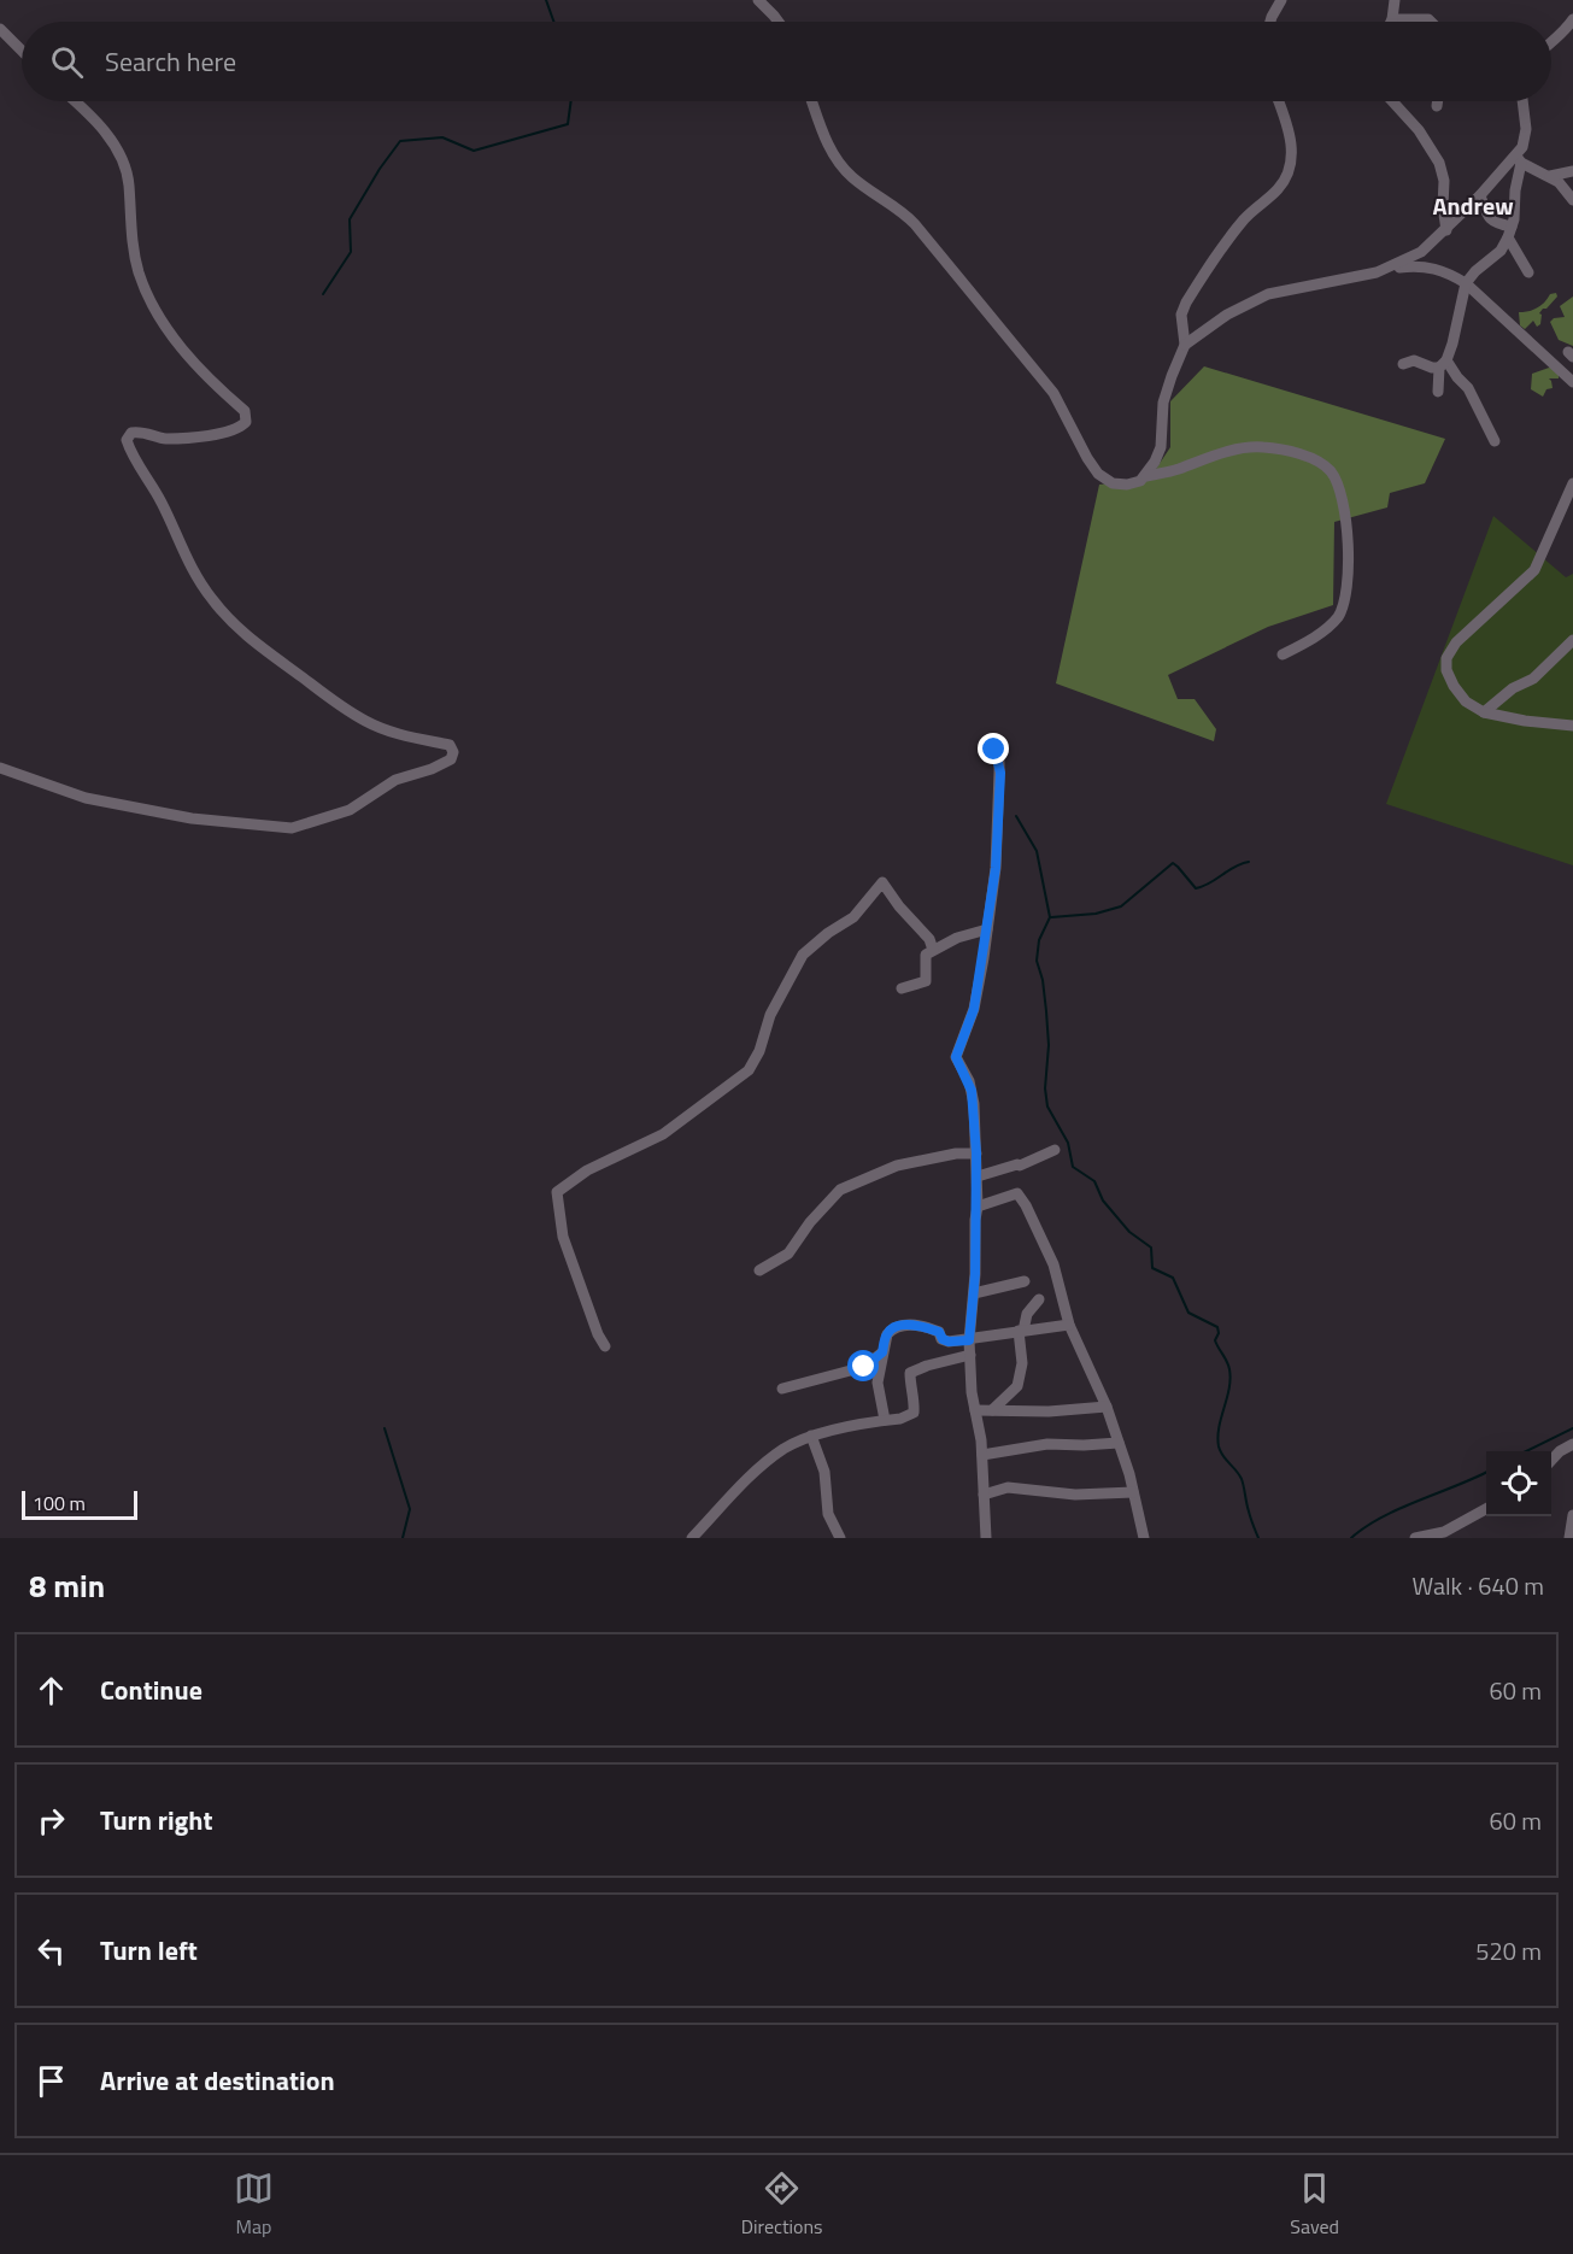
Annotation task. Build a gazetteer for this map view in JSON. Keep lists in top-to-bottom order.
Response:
{
  "districts": ["Andrew"],
  "scale_bar": "100 m",
  "page": {
    "search": "Search here",
    "scale": "100 m",
    "heading": ["8 min", "Walk · 640 m"],
    "list": [
      ["Continue", "60 m"],
      ["Turn right", "60 m"],
      ["Turn left", "520 m"],
      "Arrive at destination"
    ],
    "nav": ["Map", "Directions", "Saved"]
  }
}
